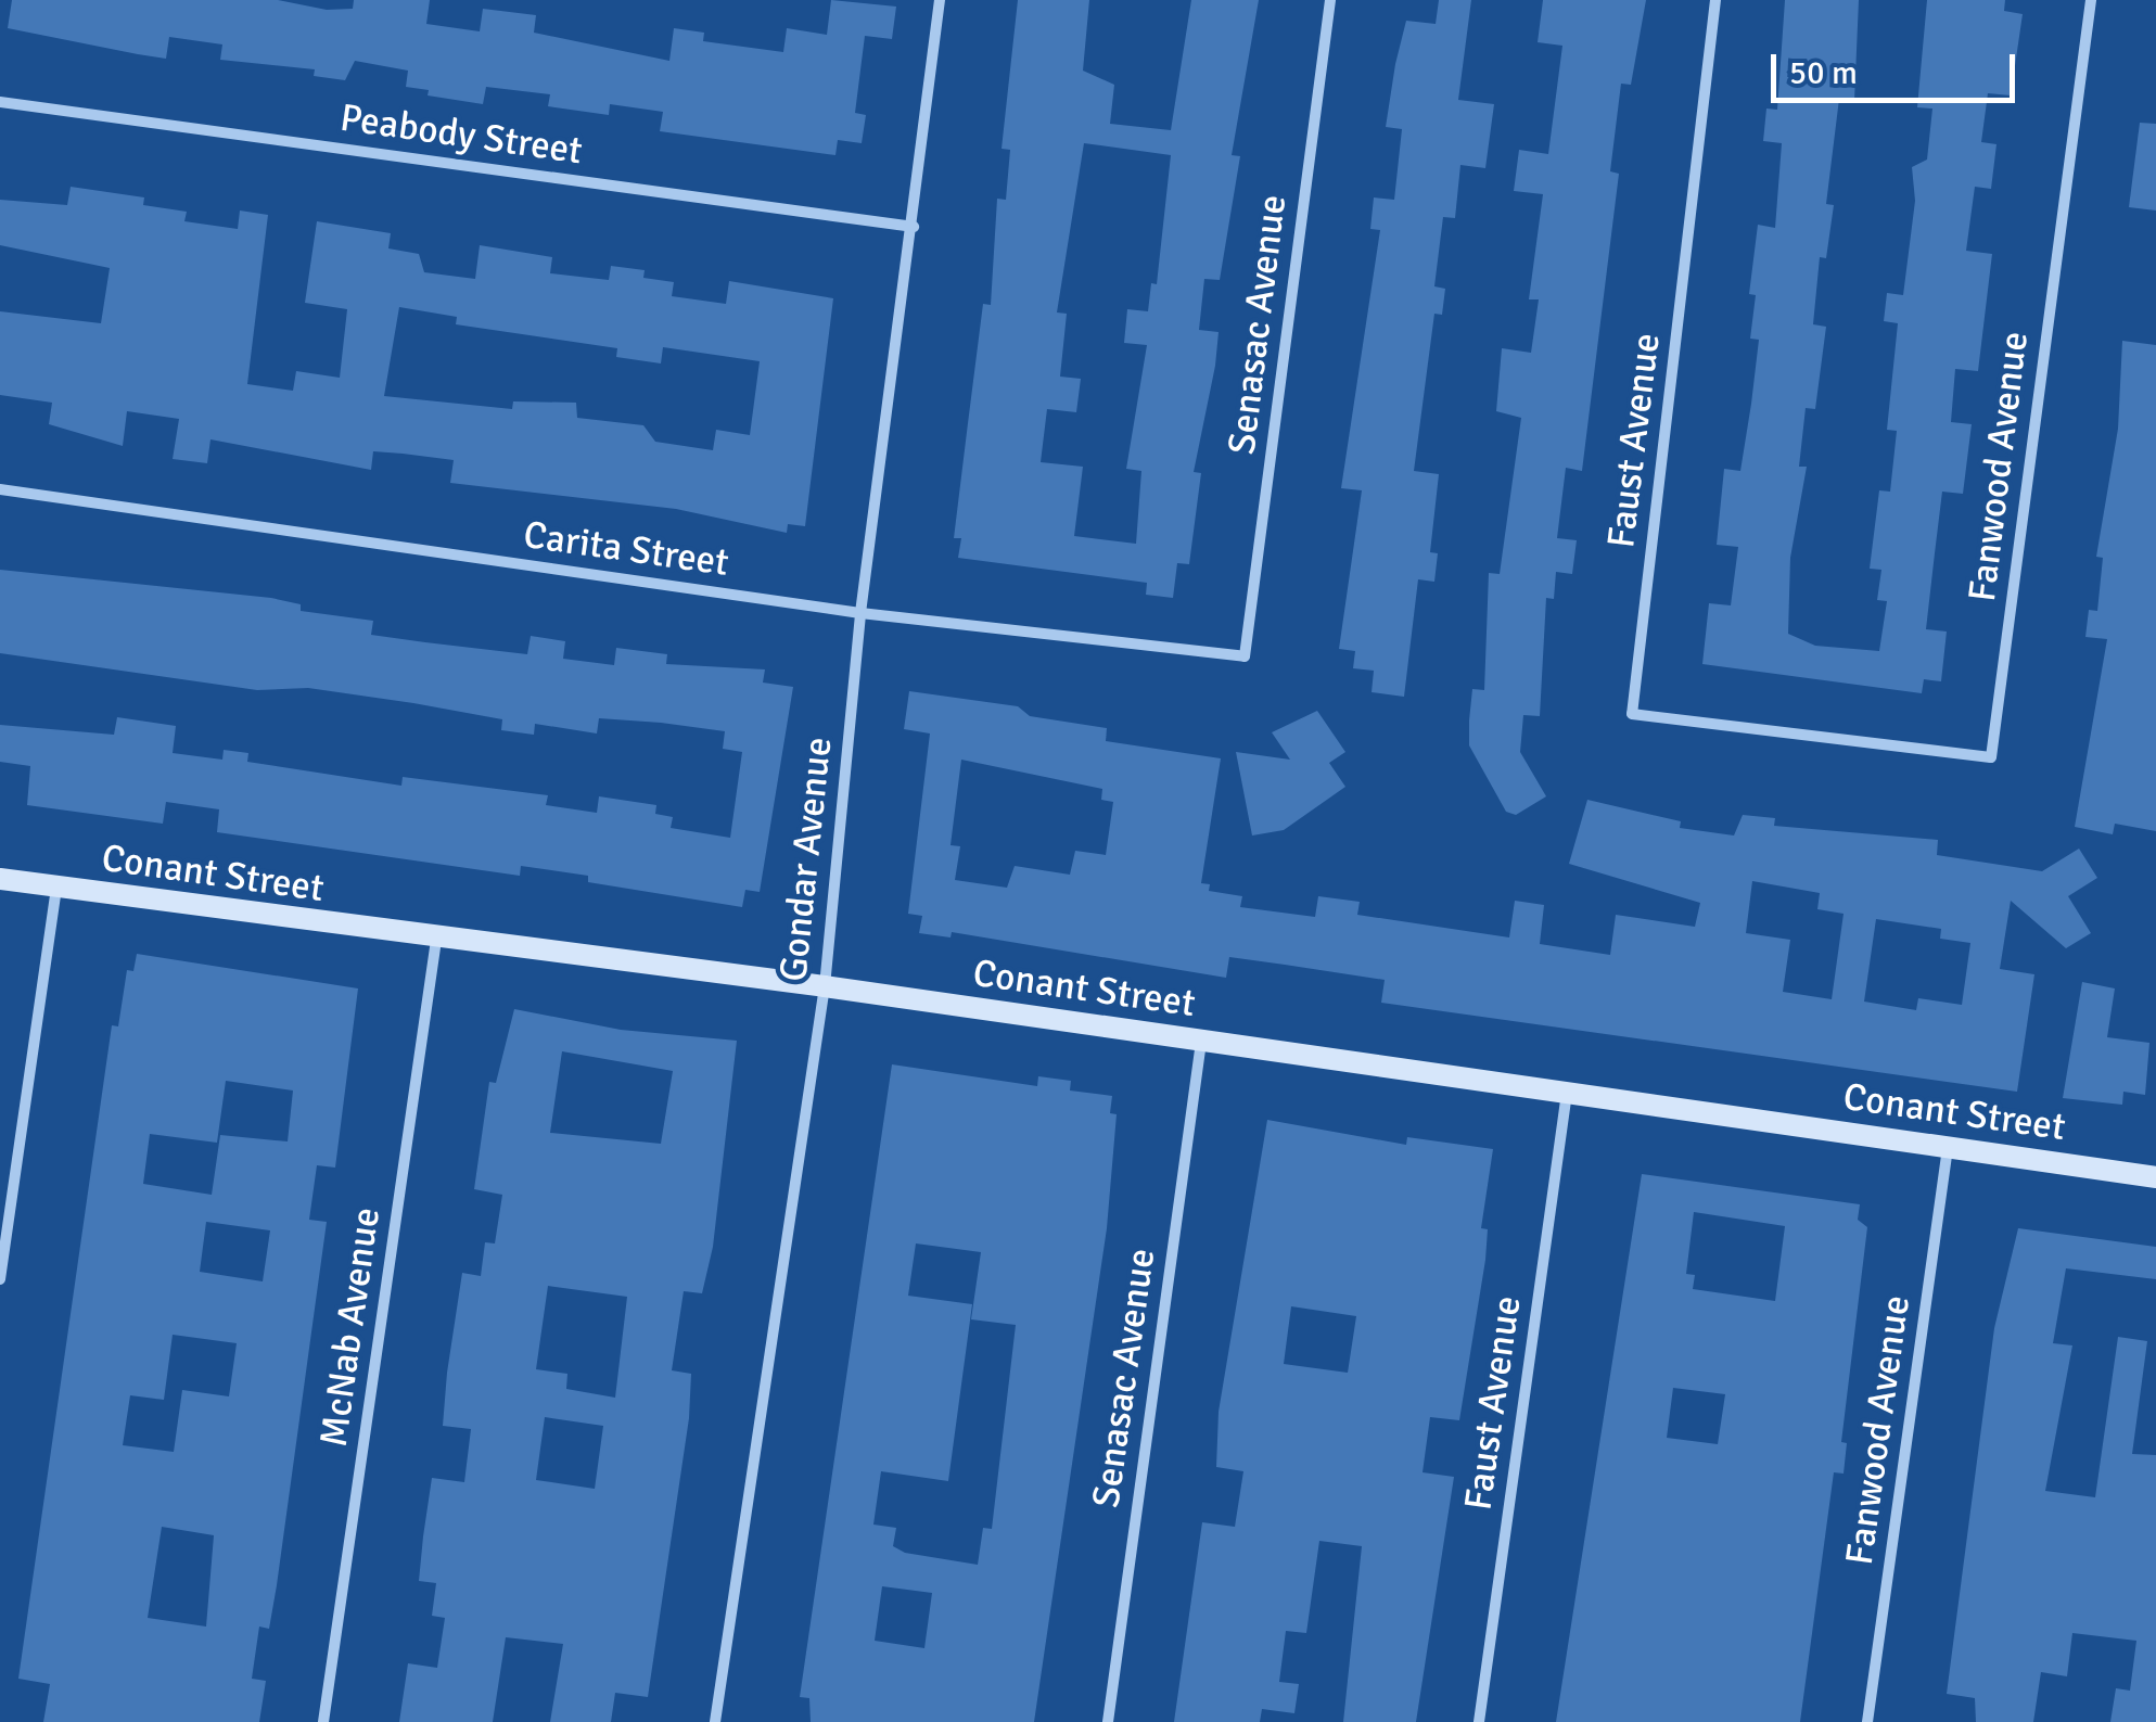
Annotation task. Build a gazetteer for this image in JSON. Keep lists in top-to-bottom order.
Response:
{
  "streets": {
    "street": [
      "Peabody Street",
      "Senasac Avenue",
      "Faust Avenue",
      "Fanwood Avenue",
      "Carita Street",
      "Gondar Avenue",
      "Conant Street",
      "McNab Avenue"
    ]
  },
  "crossings": [
    ["Peabody Street", "Gondar Avenue"],
    ["Senasac Avenue", "Carita Street"],
    ["Senasac Avenue", "Conant Street"],
    ["Faust Avenue", "Fanwood Avenue"],
    ["Faust Avenue", "Conant Street"],
    ["Fanwood Avenue", "Conant Street"],
    ["Carita Street", "Gondar Avenue"],
    ["Gondar Avenue", "Conant Street"],
    ["Conant Street", "McNab Avenue"]
  ],
  "scale_bar": "50 m"
}
